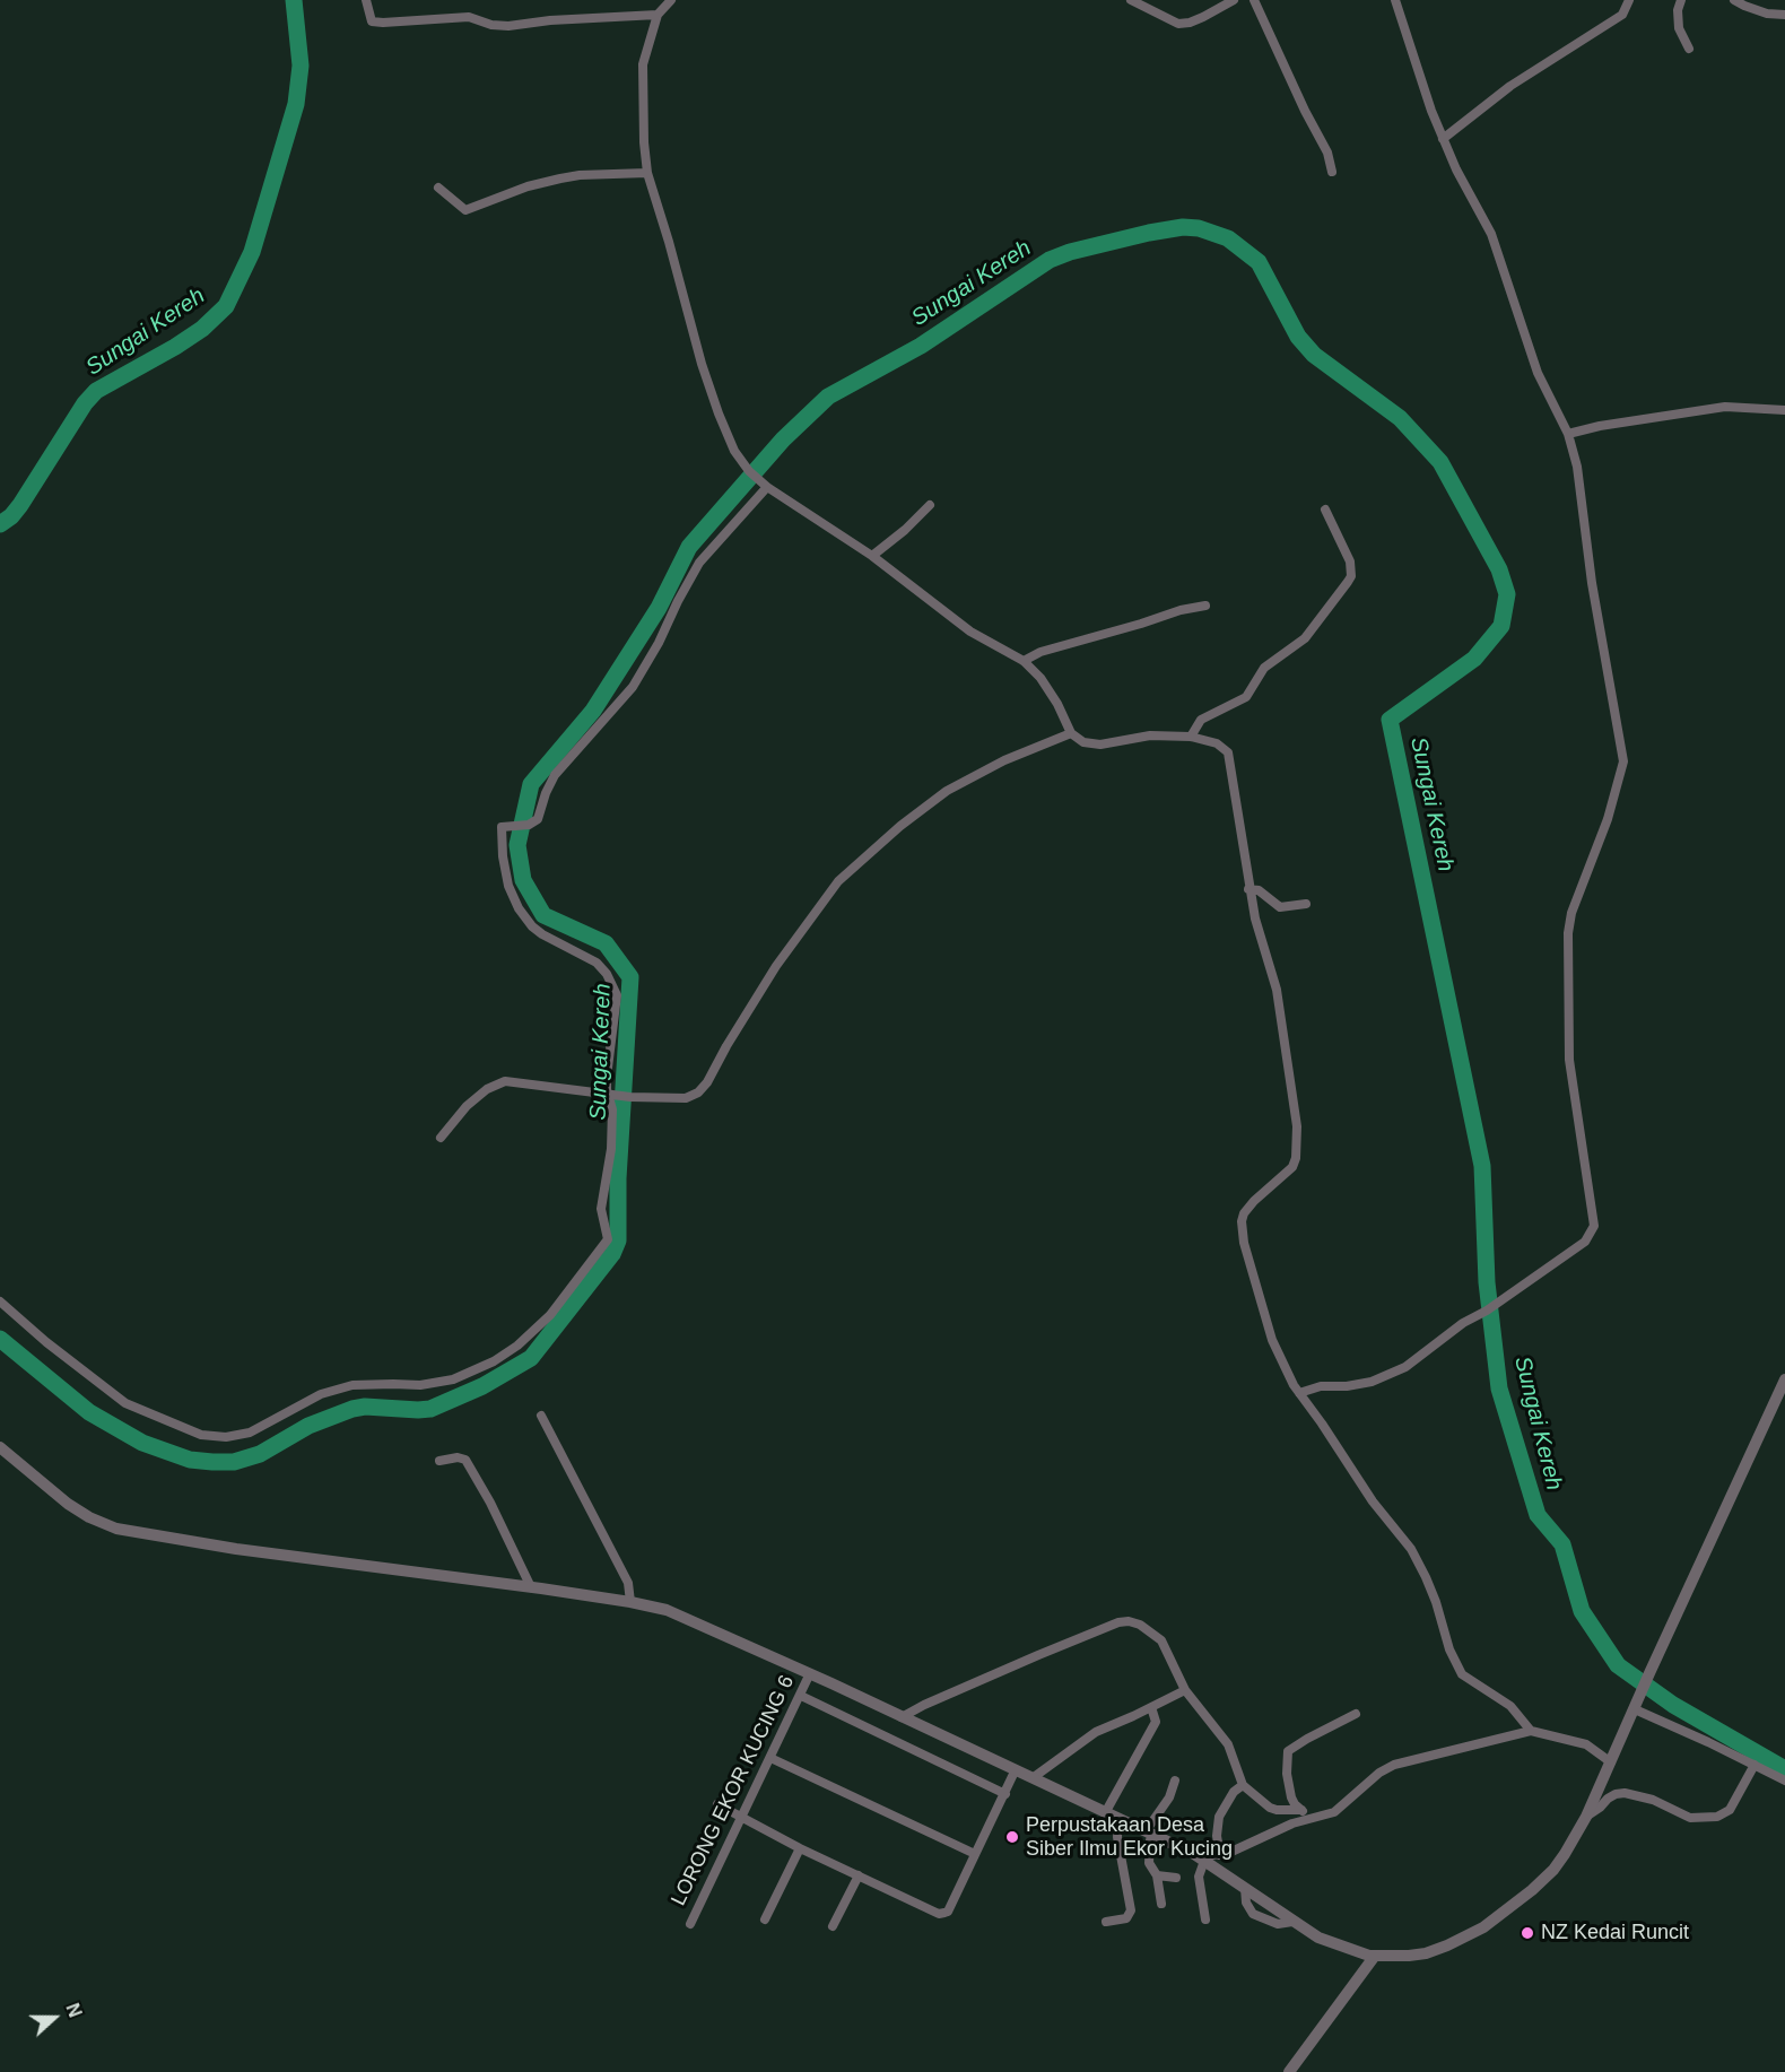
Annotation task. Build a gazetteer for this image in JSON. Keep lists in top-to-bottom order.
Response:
{
  "streets": {
    "street": ["LORONG EKOR KUCING 6"]
  },
  "water": ["Sungai Kereh"],
  "places": ["Perpustakaan Desa Siber Ilmu Ekor Kucing", "NZ Kedai Runcit"],
  "north": "right"
}
